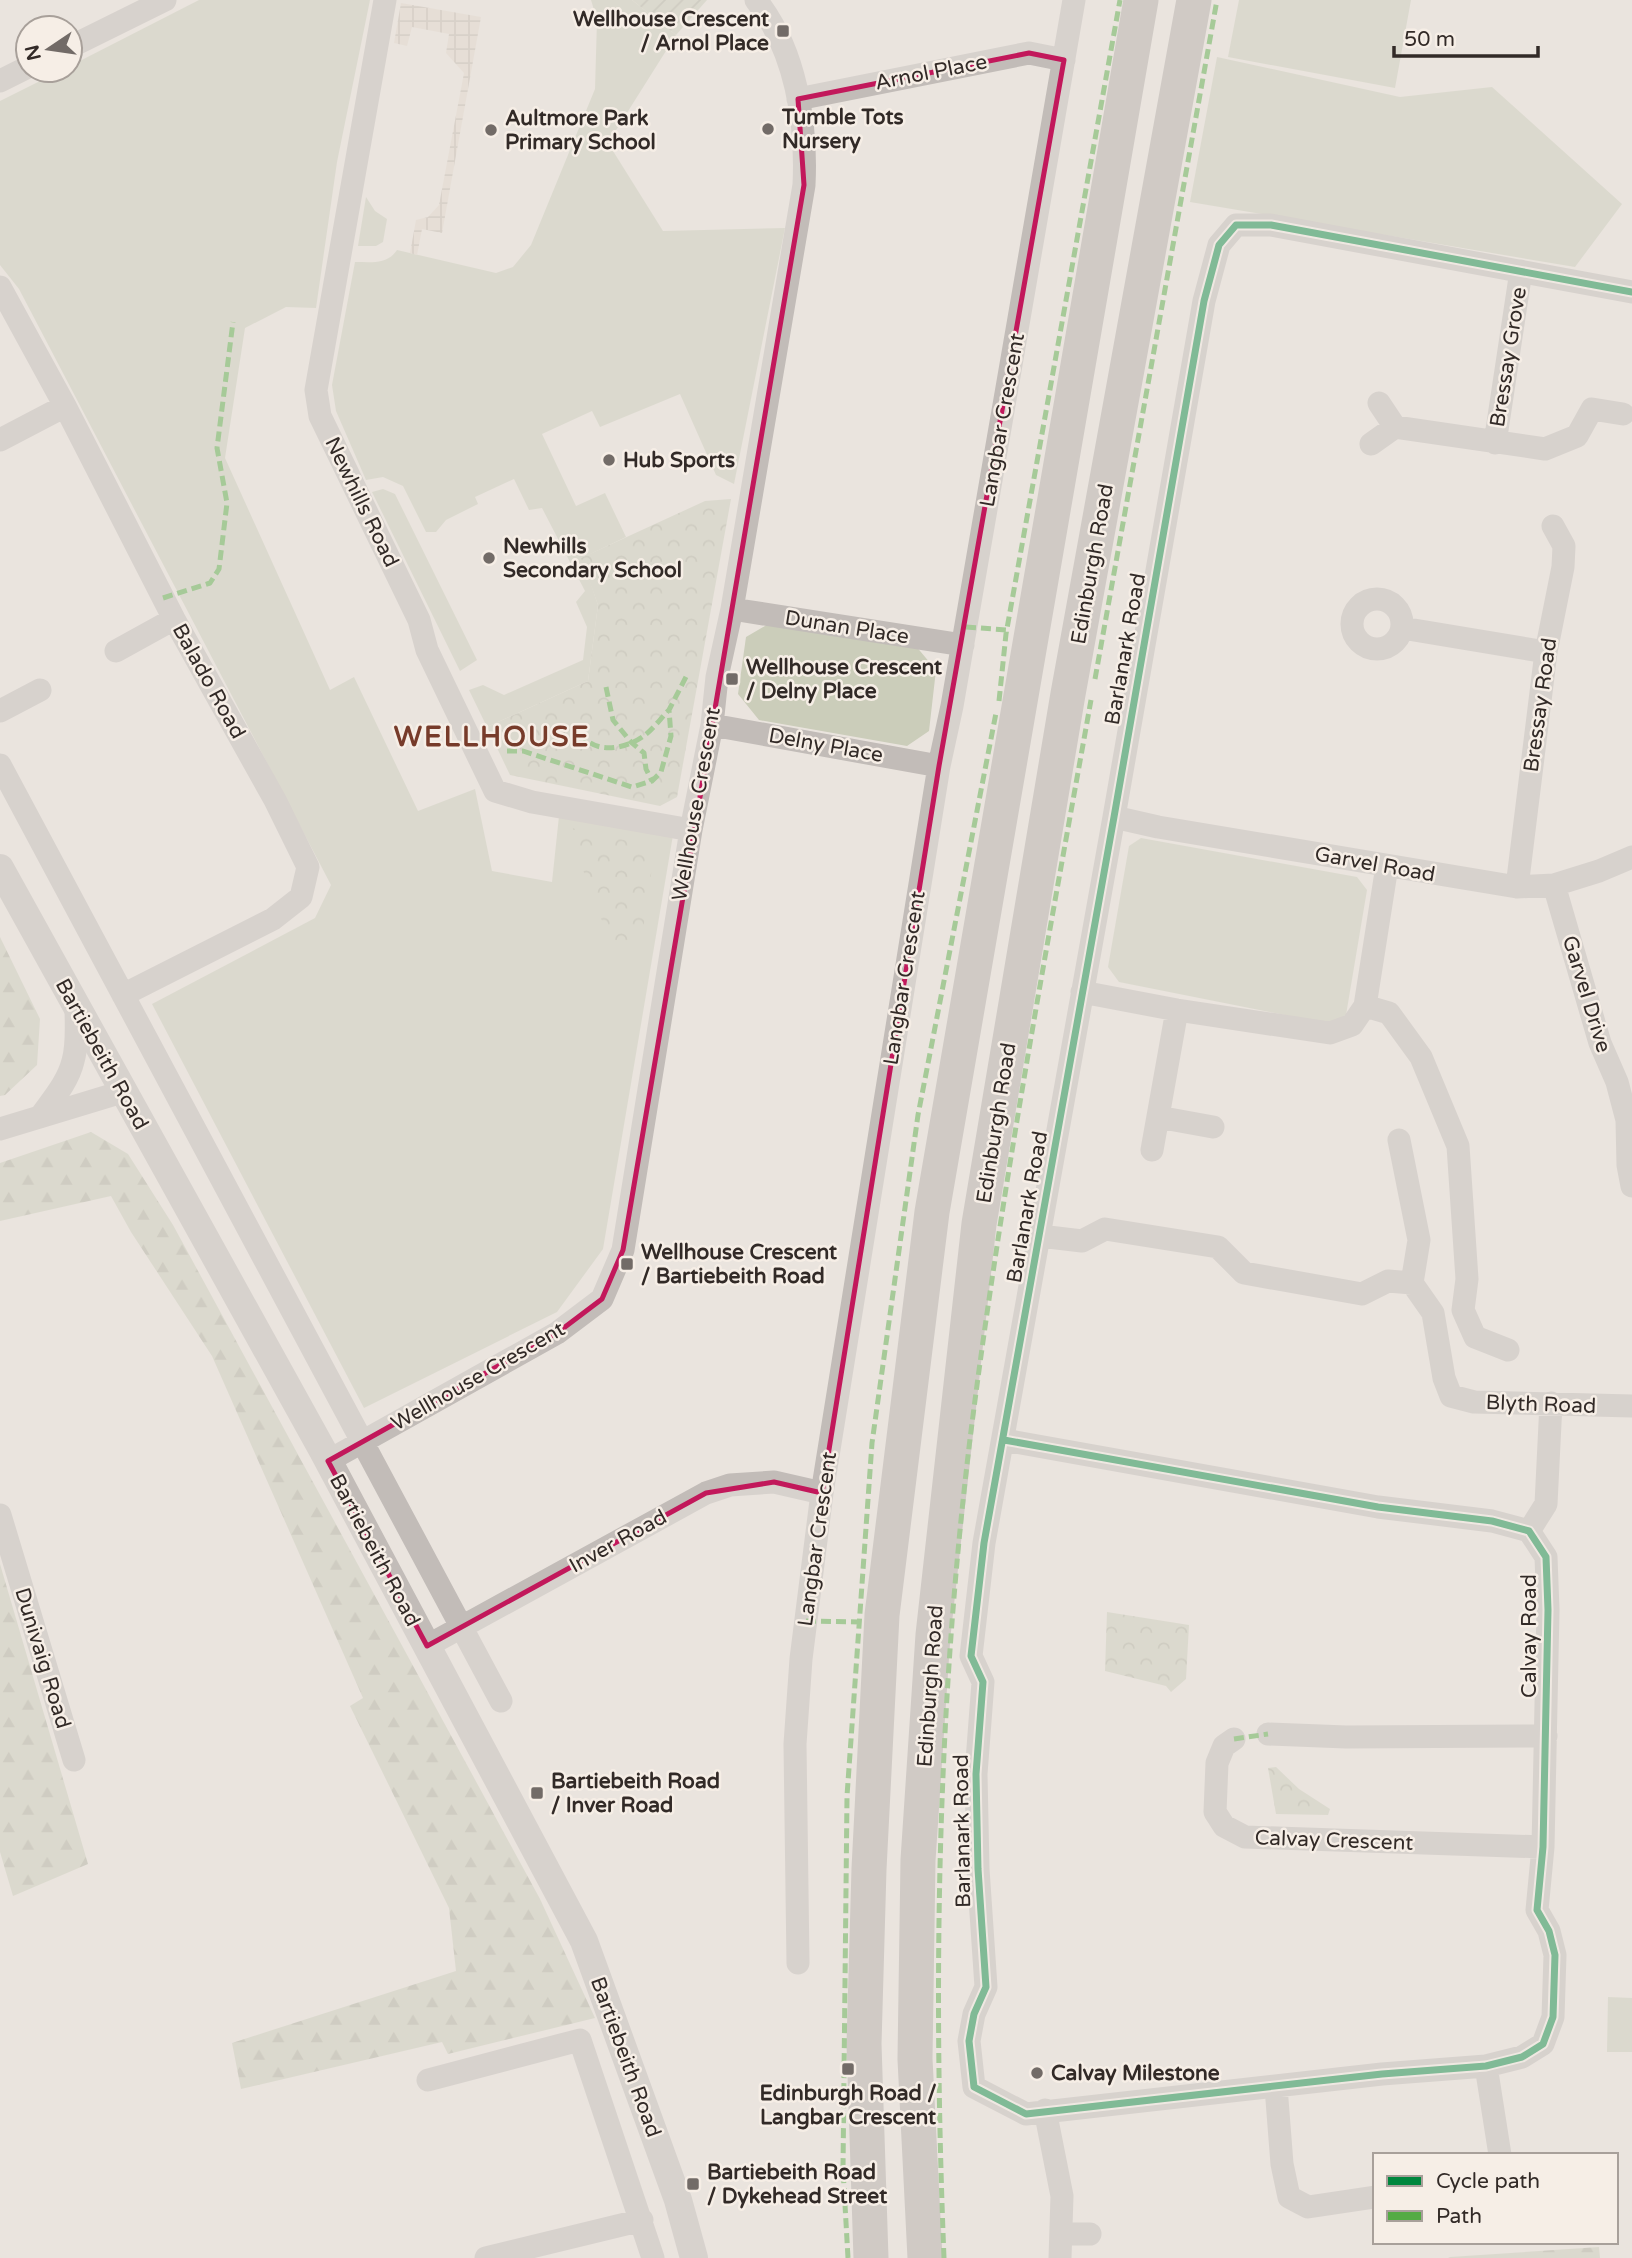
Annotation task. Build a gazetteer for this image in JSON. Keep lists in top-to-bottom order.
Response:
{
  "streets": {
    "main road": ["Edinburgh Road"],
    "street": [
      "Arnol Place",
      "Bressay Grove",
      "Langbar Crescent",
      "Newhills Road",
      "Dunan Place",
      "Barlanark Road",
      "Balado Road",
      "Bressay Road",
      "Delny Place",
      "Wellhouse Crescent",
      "Garvel Road",
      "Garvel Drive",
      "Bartiebeith Road",
      "Blyth Road",
      "Inver Road",
      "Calvay Road",
      "Dunivaig Road",
      "Calvay Crescent"
    ]
  },
  "crossings": [
    ["Arnol Place", "Langbar Crescent"],
    ["Arnol Place", "Wellhouse Crescent"],
    ["Bressay Grove", "Barlanark Road"],
    ["Langbar Crescent", "Dunan Place"],
    ["Langbar Crescent", "Delny Place"],
    ["Langbar Crescent", "Inver Road"],
    ["Newhills Road", "Wellhouse Crescent"],
    ["Dunan Place", "Wellhouse Crescent"],
    ["Barlanark Road", "Garvel Road"],
    ["Barlanark Road", "Calvay Road"],
    ["Balado Road", "Bartiebeith Road"],
    ["Bressay Road", "Garvel Road"],
    ["Delny Place", "Wellhouse Crescent"],
    ["Wellhouse Crescent", "Bartiebeith Road"],
    ["Garvel Road", "Garvel Drive"],
    ["Bartiebeith Road", "Inver Road"],
    ["Calvay Road", "Calvay Crescent"]
  ],
  "districts": ["WELLHOUSE"],
  "places": {
    "transit": [
      "Wellhouse Crescent / Arnol Place",
      "Wellhouse Crescent / Delny Place",
      "Wellhouse Crescent / Bartiebeith Road",
      "Bartiebeith Road / Inver Road",
      "Edinburgh Road / Langbar Crescent",
      "Bartiebeith Road / Dykehead Street"
    ],
    "other": [
      "Tumble Tots Nursery",
      "Aultmore Park Primary School",
      "Hub Sports",
      "Newhills Secondary School",
      "Calvay Milestone"
    ]
  },
  "legend": ["Cycle path", "Path"],
  "scale_bar": "50 m",
  "north": "left"
}
